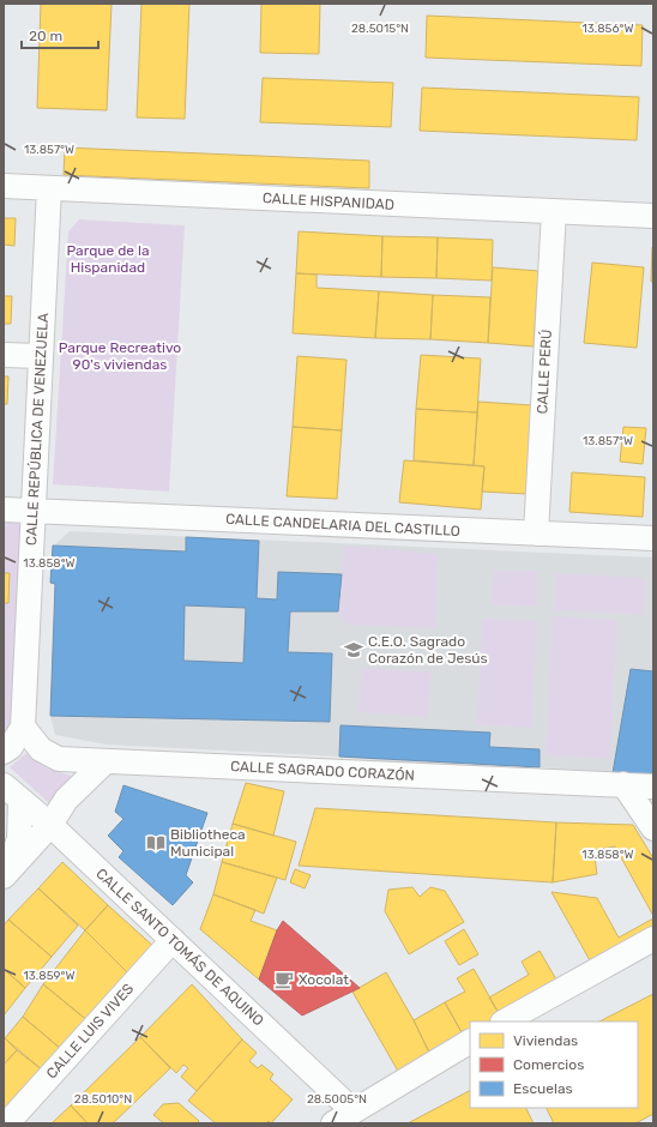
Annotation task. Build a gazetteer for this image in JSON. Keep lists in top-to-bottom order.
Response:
{
  "streets": {
    "street": [
      "CALLE HISPANIDAD",
      "CALLE PERÚ",
      "CALLE REPÚBLICA DE VENEZUELA",
      "CALLE CANDELARIA DEL CASTILLO",
      "CALLE SAGRADO CORAZÓN",
      "CALLE SANTO TOMÁS DE AQUINO",
      "CALLE LUIS VIVES"
    ]
  },
  "crossings": [
    ["CALLE HISPANIDAD", "CALLE PERÚ"],
    ["CALLE HISPANIDAD", "CALLE REPÚBLICA DE VENEZUELA"],
    ["CALLE PERÚ", "CALLE CANDELARIA DEL CASTILLO"],
    ["CALLE REPÚBLICA DE VENEZUELA", "CALLE CANDELARIA DEL CASTILLO"],
    ["CALLE REPÚBLICA DE VENEZUELA", "CALLE SAGRADO CORAZÓN"],
    ["CALLE SANTO TOMÁS DE AQUINO", "CALLE LUIS VIVES"]
  ],
  "parks": ["Parque de la Hispanidad", "Parque Recreativo 90's viviendas"],
  "places": {
    "school or university": ["C.E.O. Sagrado Corazón de Jesús"],
    "library": ["Bibliotheca Municipal"],
    "cafe": ["Xocolat"]
  },
  "legend": ["Viviendas", "Comercios", "Escuelas"],
  "scale_bar": "20 m",
  "coordinates": [
    "28.5015°N",
    "13.856°W",
    "13.857°W",
    "13.858°W",
    "13.859°W",
    "28.5010°N",
    "28.5005°N"
  ]
}
